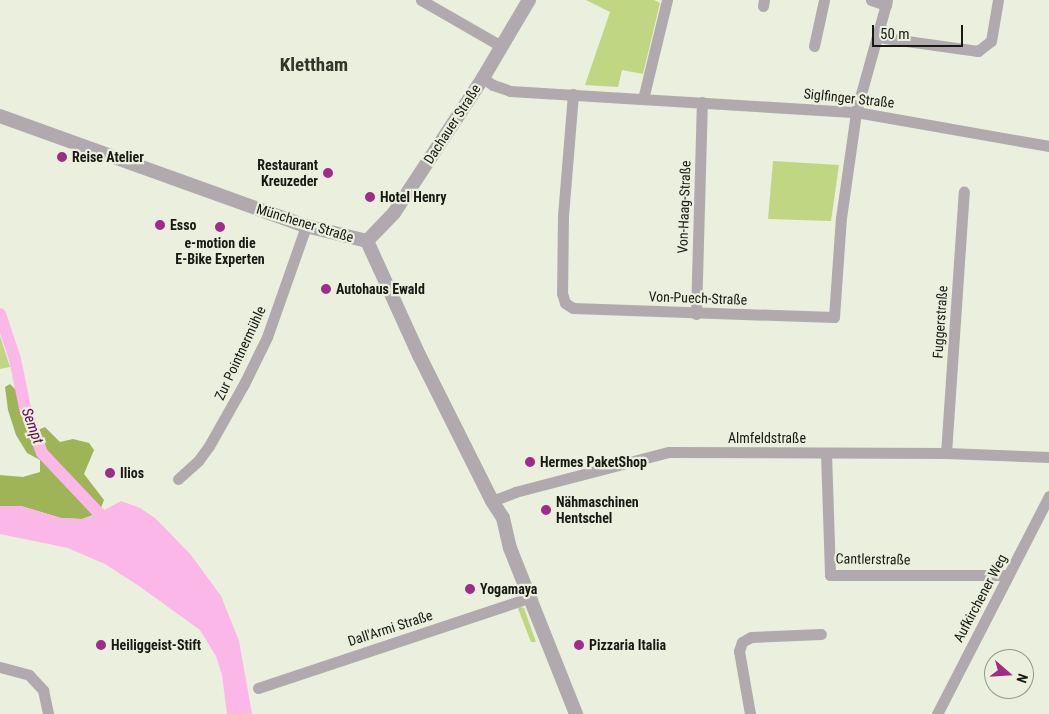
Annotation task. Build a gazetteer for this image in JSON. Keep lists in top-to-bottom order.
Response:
{
  "streets": {
    "street": [
      "Siglfinger Straße",
      "Dachauer Straße",
      "Von-Haag-Straße",
      "Münchener Straße",
      "Von-Puech-Straße",
      "Fuggerstraße",
      "Zur Pointnermühle",
      "Almfeldstraße",
      "Cantlerstraße",
      "Aufkirchener Weg",
      "Dall'Armi Straße"
    ]
  },
  "crossings": [
    ["Siglfinger Straße", "Dachauer Straße"],
    ["Siglfinger Straße", "Von-Haag-Straße"],
    ["Siglfinger Straße", "Von-Puech-Straße"],
    ["Dachauer Straße", "Münchener Straße"],
    ["Von-Haag-Straße", "Von-Puech-Straße"],
    ["Münchener Straße", "Zur Pointnermühle"],
    ["Münchener Straße", "Almfeldstraße"],
    ["Münchener Straße", "Dall'Armi Straße"],
    ["Fuggerstraße", "Almfeldstraße"],
    ["Almfeldstraße", "Cantlerstraße"],
    ["Cantlerstraße", "Aufkirchener Weg"]
  ],
  "districts": ["Klettham"],
  "water": ["Sempt"],
  "places": [
    "Reise Atelier",
    "Restaurant Kreuzeder",
    "Hotel Henry",
    "Esso",
    "e-motion die E-Bike Experten",
    "Autohaus Ewald",
    "Hermes PaketShop",
    "Ilios",
    "Nähmaschinen Hentschel",
    "Yogamaya",
    "Heiliggeist-Stift",
    "Pizzaria Italia"
  ],
  "scale_bar": "50 m",
  "north": "right"
}
